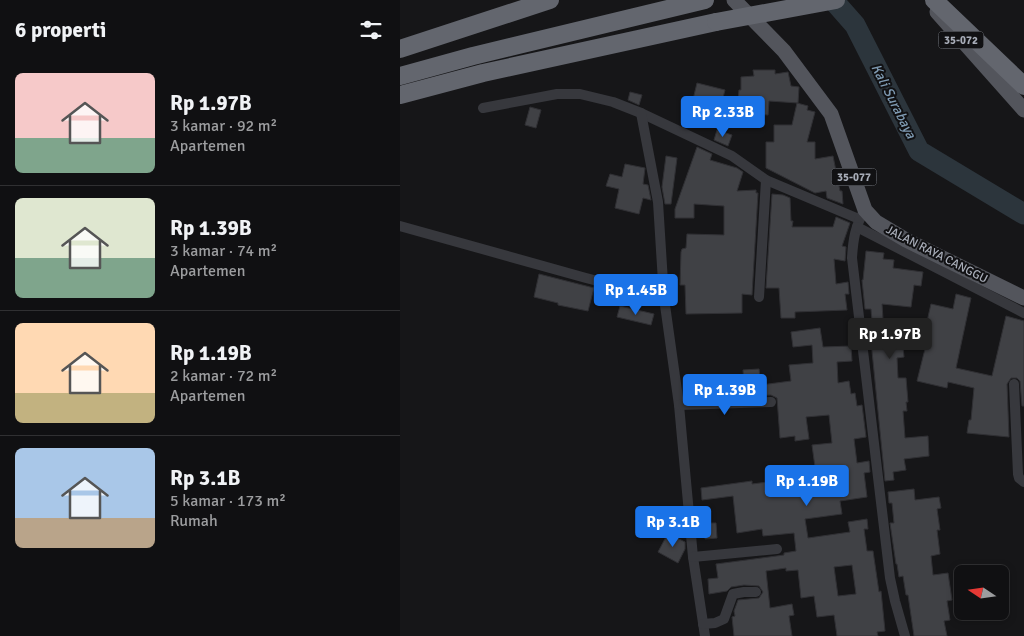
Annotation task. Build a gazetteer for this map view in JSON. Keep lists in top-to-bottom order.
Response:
{
  "streets": {
    "main road": ["35-072", "35-077", "JALAN RAYA CANGGU"]
  },
  "water": ["Kali Surabaya"],
  "north": "left",
  "page": {
    "heading": "6 properti",
    "list": [
      {
        "name": "Rp 1.97B",
        "note": "3 kamar · 92 m² · Apartemen"
      },
      {
        "name": "Rp 1.39B",
        "note": "3 kamar · 74 m² · Apartemen"
      },
      {
        "name": "Rp 1.19B",
        "note": "2 kamar · 72 m² · Apartemen"
      },
      {
        "name": "Rp 3.1B",
        "note": "5 kamar · 173 m² · Rumah"
      }
    ],
    "price": [
      "Rp 2.33B",
      "Rp 1.45B",
      "Rp 1.97B",
      "Rp 1.39B",
      "Rp 1.19B",
      "Rp 3.1B"
    ]
  }
}
